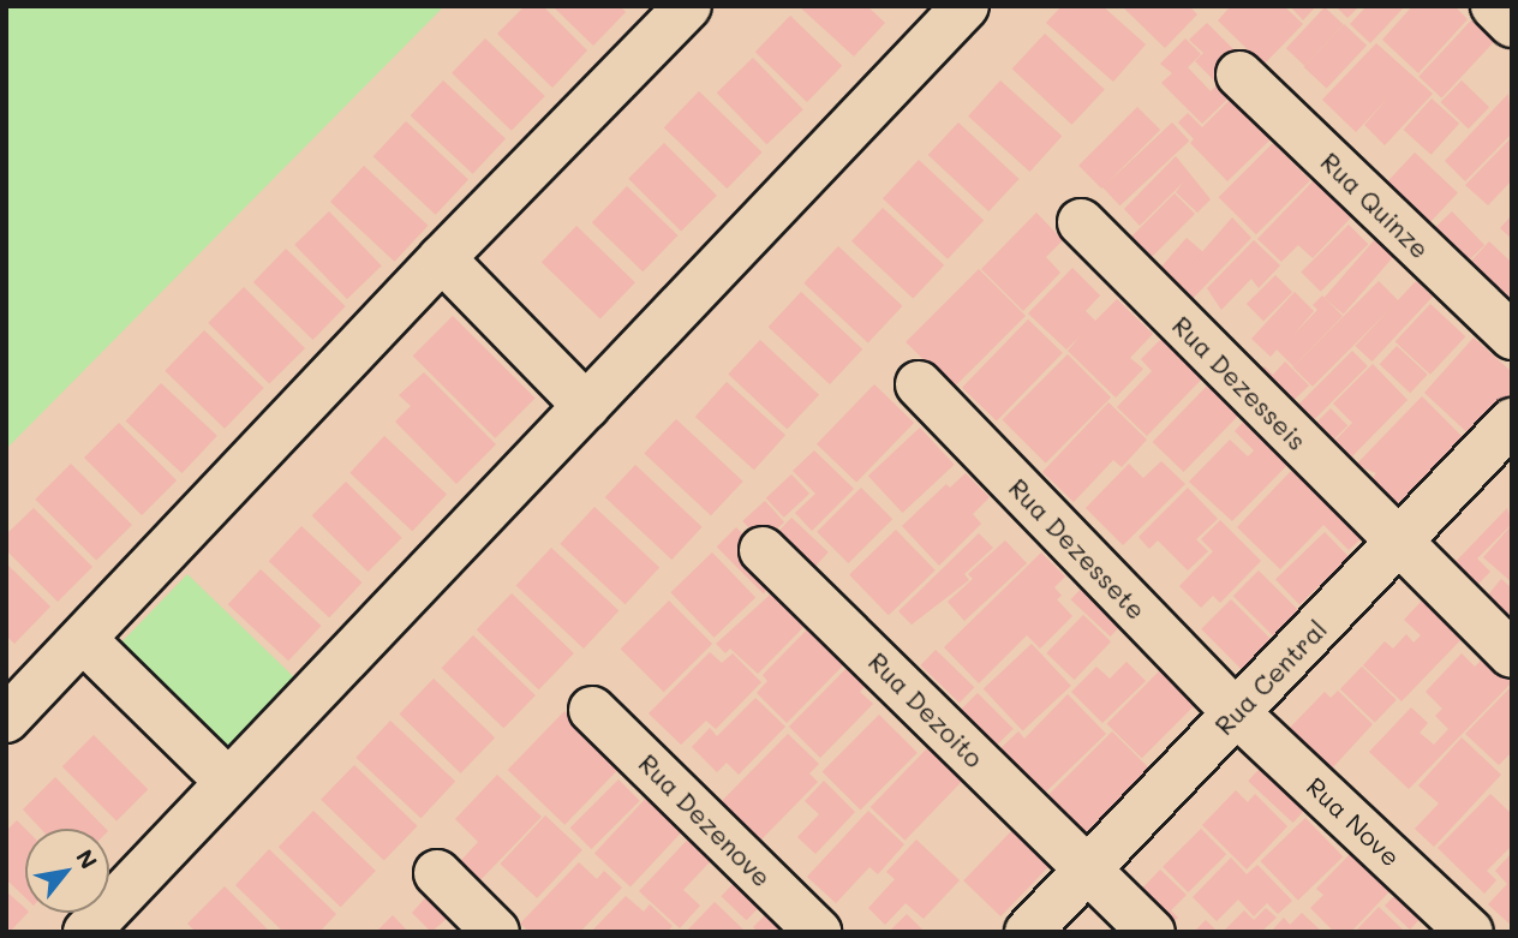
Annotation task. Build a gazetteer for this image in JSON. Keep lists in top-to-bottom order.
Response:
{
  "streets": {
    "street": [
      "Rua Quinze",
      "Rua Dezesseis",
      "Rua Dezessete",
      "Rua Central",
      "Rua Dezoito",
      "Rua Dezenove",
      "Rua Nove"
    ]
  },
  "crossings": [
    ["Rua Dezesseis", "Rua Central"],
    ["Rua Dezessete", "Rua Central"],
    ["Rua Dezessete", "Rua Nove"],
    ["Rua Central", "Rua Dezoito"],
    ["Rua Central", "Rua Nove"]
  ],
  "north": "top right"
}
